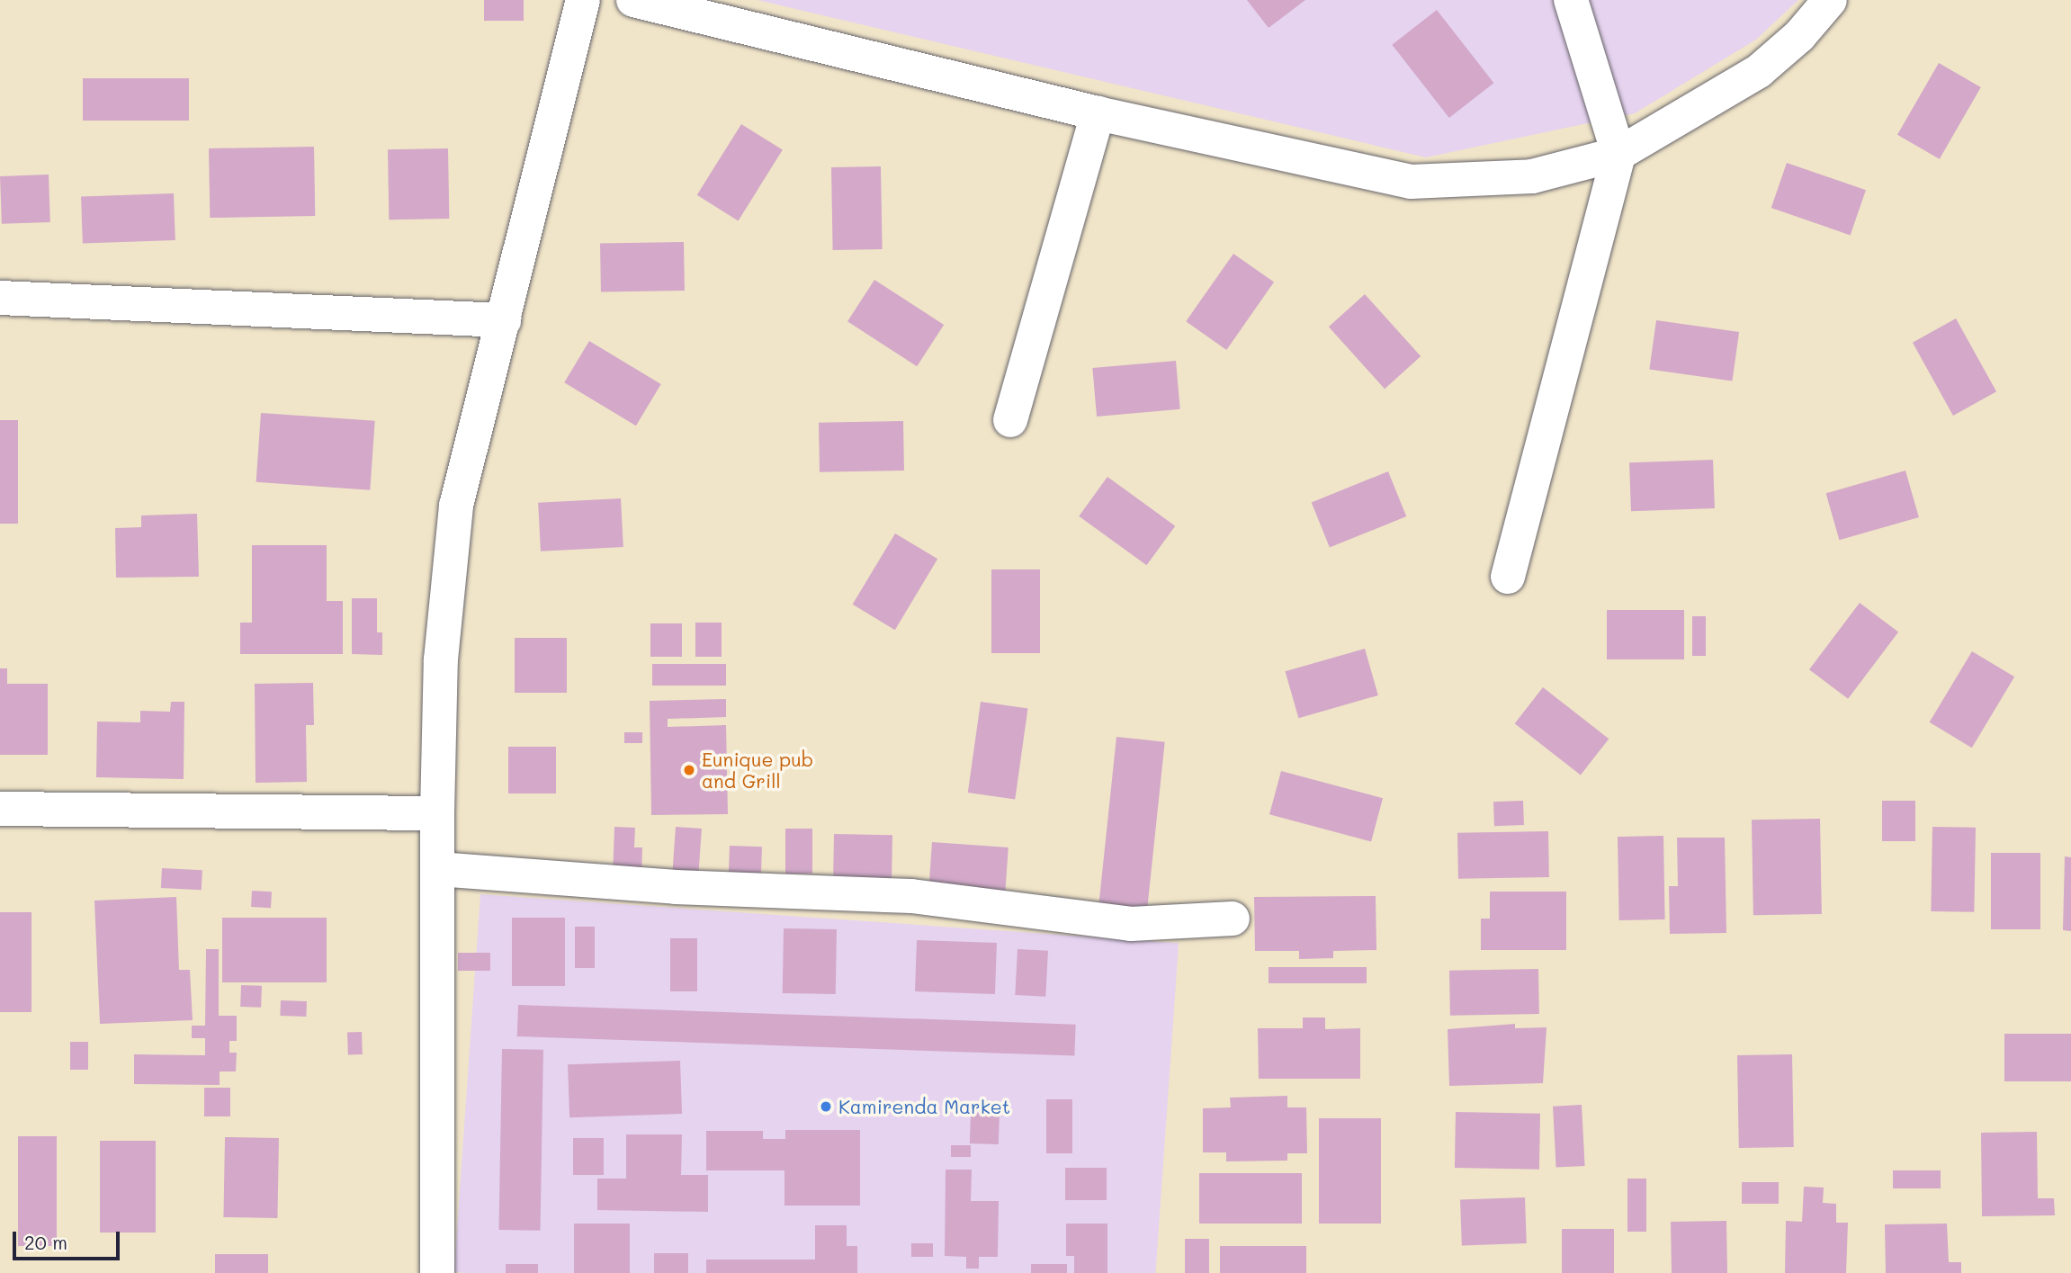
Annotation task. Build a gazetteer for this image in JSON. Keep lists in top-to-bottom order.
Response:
{
  "places": ["Eunique pub and Grill", "Kamirenda Market"],
  "scale_bar": "20 m"
}
